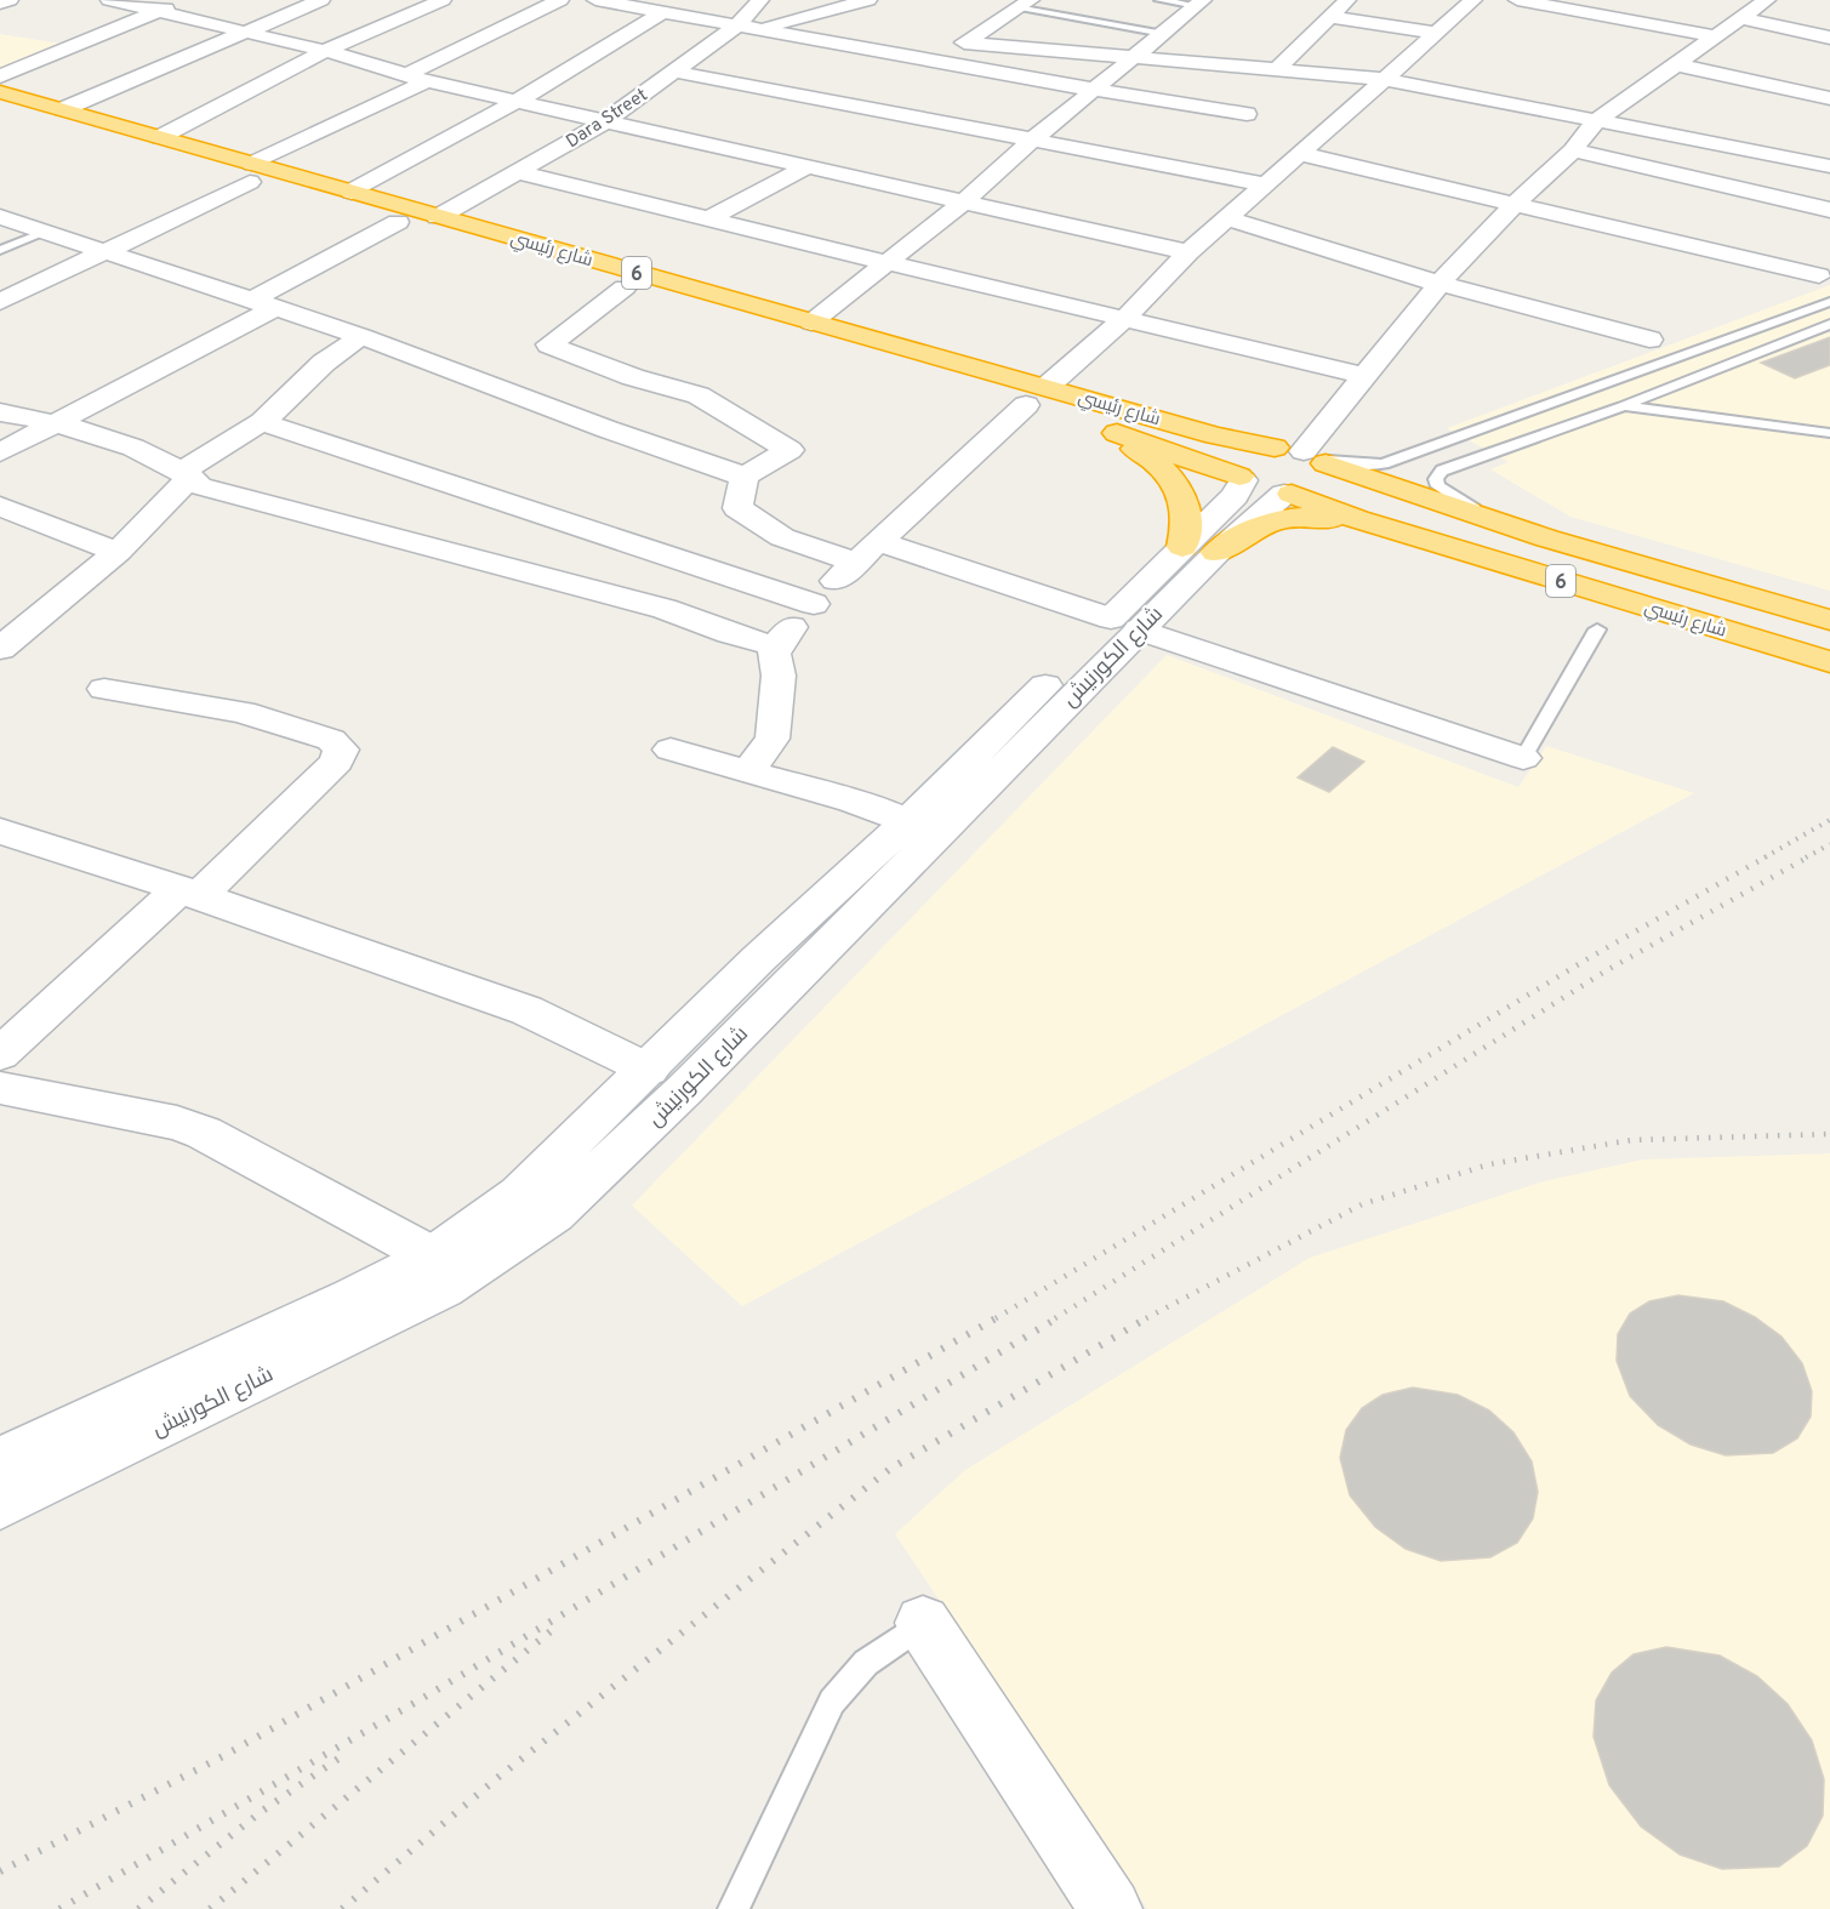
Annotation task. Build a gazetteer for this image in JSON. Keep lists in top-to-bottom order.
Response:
{
  "streets": {
    "highway": ["شارع رئيسي", "6"],
    "street": ["Dara Street", "شارع الكورنيش"]
  },
  "crossings": [
    ["Dara Street", "شارع رئيسي"],
    ["شارع رئيسي", "شارع الكورنيش"]
  ]
}
